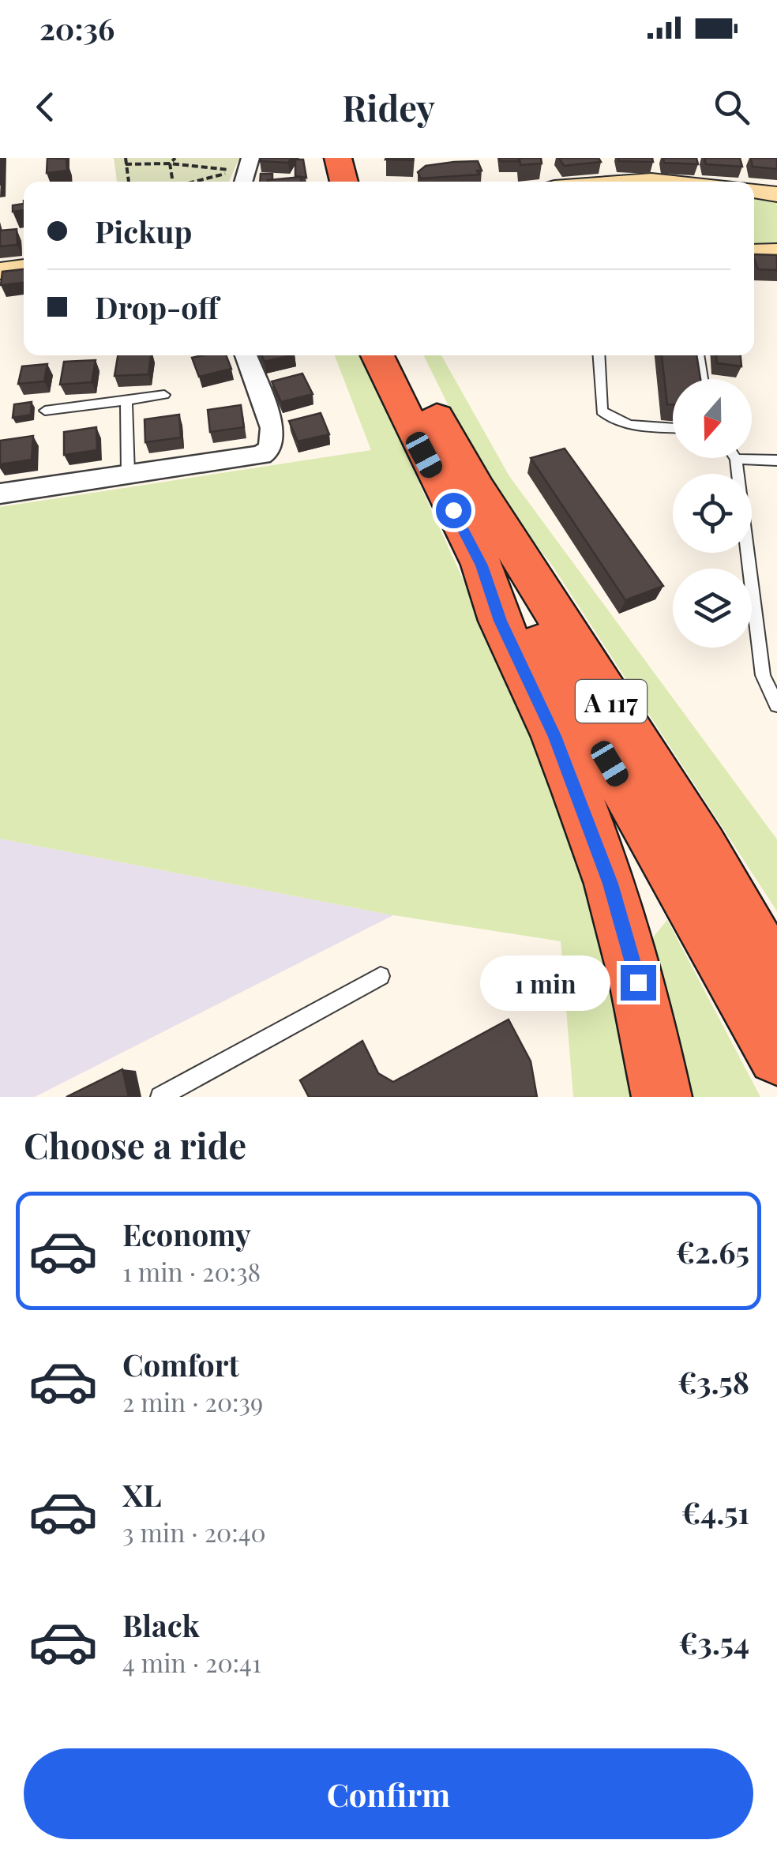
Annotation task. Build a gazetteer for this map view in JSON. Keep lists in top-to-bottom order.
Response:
{
  "streets": {
    "highway": ["A 117"]
  },
  "north": "bottom",
  "page": {
    "status": "20:36",
    "header": "Ridey",
    "banner": ["Pickup", "Drop-off"],
    "bubble": "1 min",
    "heading": "Choose a ride",
    "list": [
      {
        "name": "Economy",
        "note": "1 min · 20:38",
        "value": "€2.65"
      },
      {
        "name": "Comfort",
        "note": "2 min · 20:39",
        "value": "€3.58"
      },
      {
        "name": "XL",
        "note": "3 min · 20:40",
        "value": "€4.51"
      },
      {
        "name": "Black",
        "note": "4 min · 20:41",
        "value": "€3.54"
      }
    ],
    "buttons": "Confirm"
  }
}
